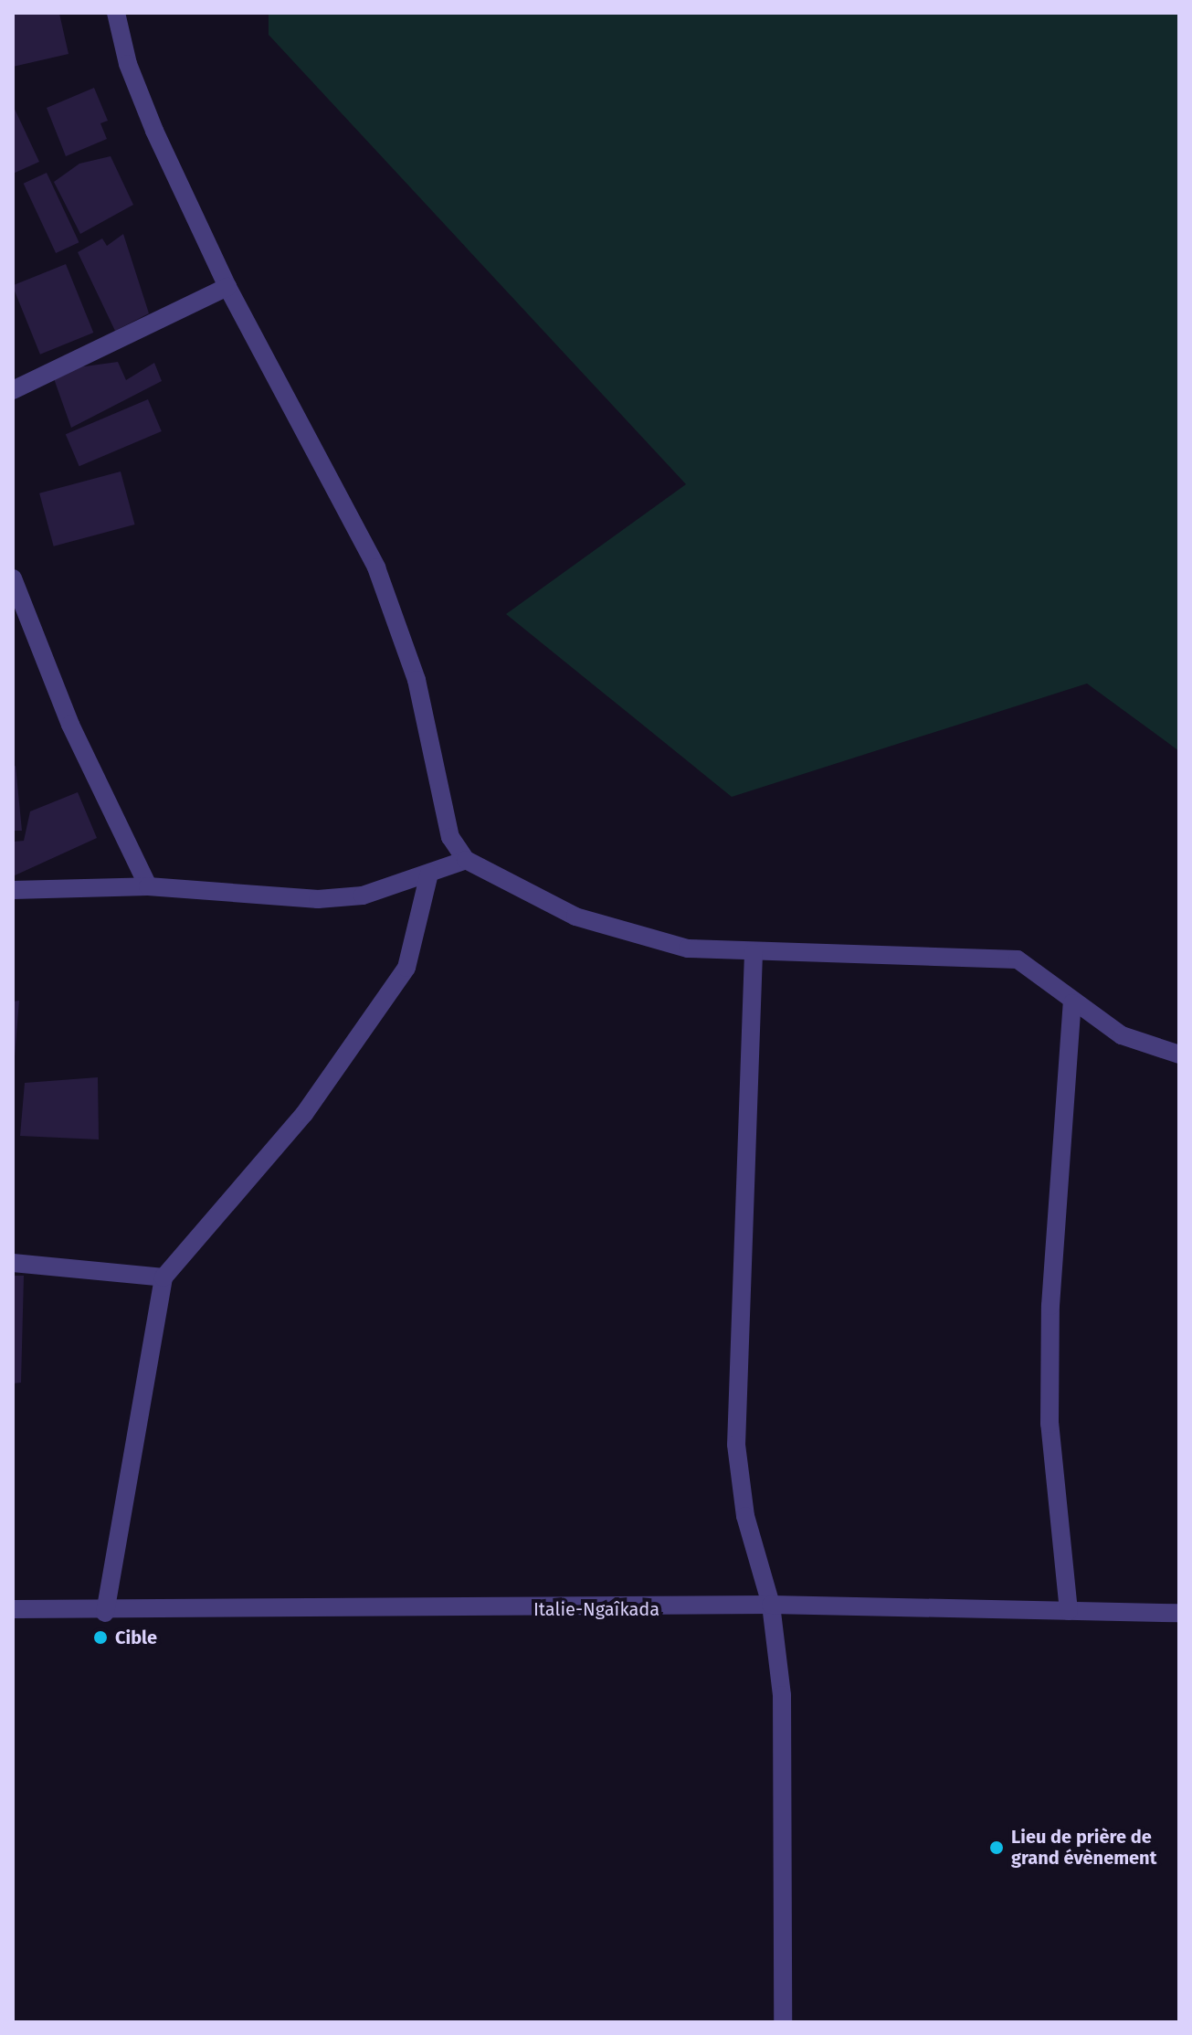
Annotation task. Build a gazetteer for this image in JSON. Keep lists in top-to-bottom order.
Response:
{
  "streets": {
    "street": ["Italie-Ngaîkada"]
  },
  "places": ["Cible", "Lieu de prière de grand évènement"]
}
